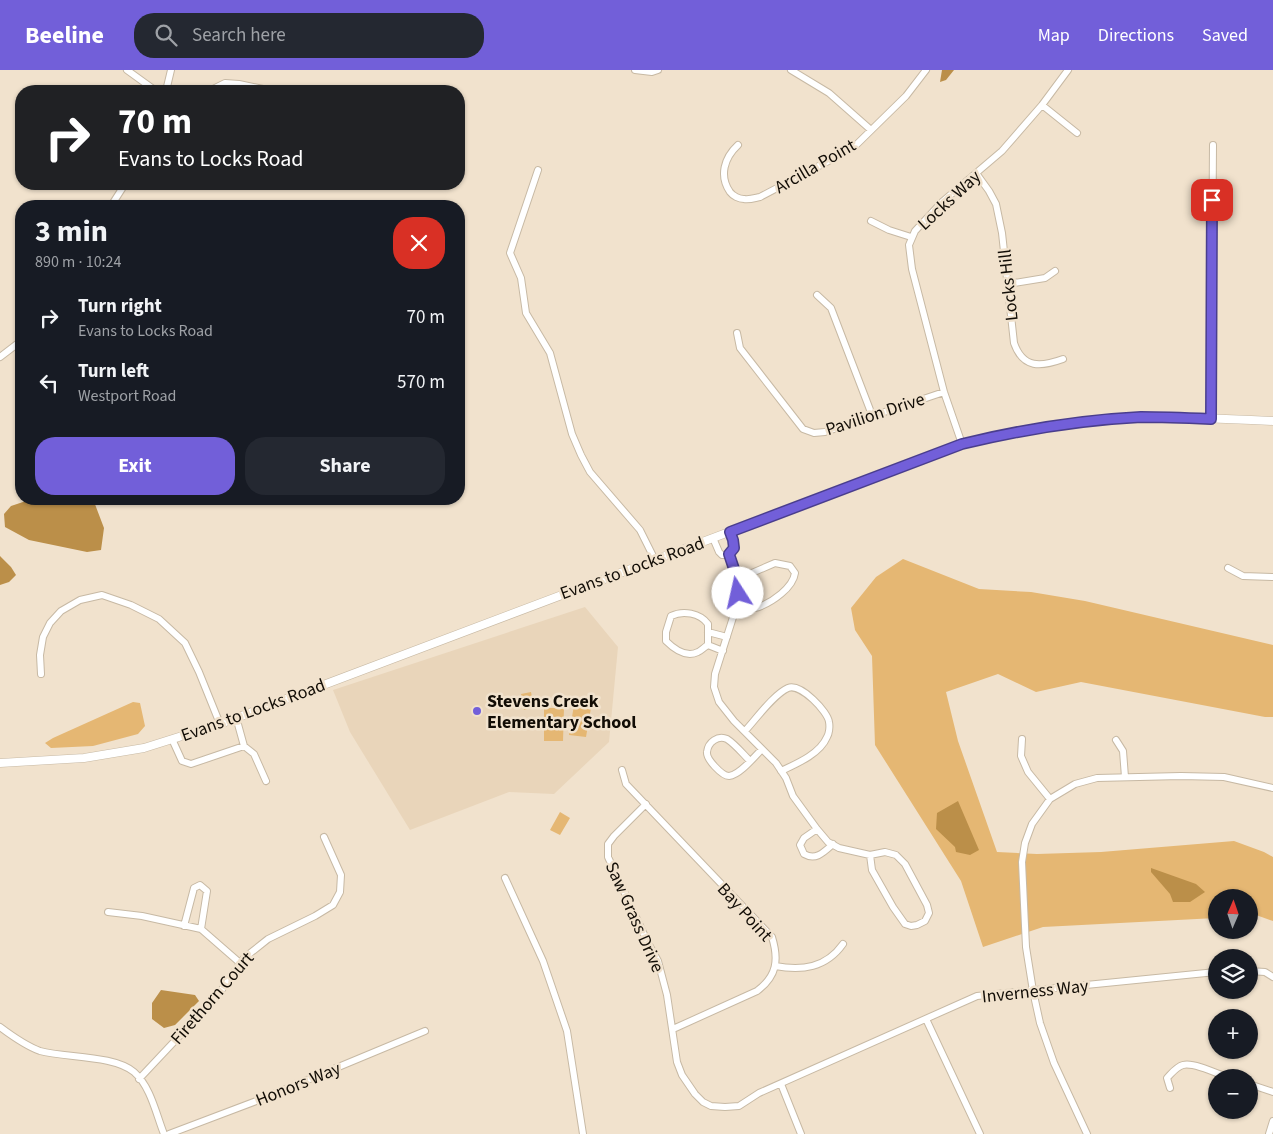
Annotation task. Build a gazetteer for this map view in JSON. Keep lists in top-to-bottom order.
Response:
{
  "streets": {
    "street": [
      "Arcilla Point",
      "Locks Way",
      "Locks Hill",
      "Pavilion Drive",
      "Evans to Locks Road",
      "Bay Point",
      "Saw Grass Drive",
      "Inverness Way",
      "Firethorn Court",
      "Honors Way"
    ]
  },
  "crossings": [
    ["Locks Way", "Locks Hill"],
    ["Locks Way", "Pavilion Drive"],
    ["Locks Way", "Evans to Locks Road"],
    ["Bay Point", "Saw Grass Drive"],
    ["Saw Grass Drive", "Inverness Way"]
  ],
  "places": ["Stevens Creek Elementary School"],
  "north": "top",
  "page": {
    "header": "Beeline",
    "search": "Search here",
    "nav": ["Map", "Directions", "Saved"],
    "turn": ["70 m", "Evans to Locks Road"],
    "heading": ["3 min", "890 m · 10:24"],
    "list": [
      {
        "name": "Turn right",
        "note": "Evans to Locks Road",
        "value": "70 m"
      },
      {
        "name": "Turn left",
        "note": "Westport Road",
        "value": "570 m"
      }
    ],
    "buttons": ["Exit", "Share"],
    "map_buttons": ["+", "−"]
  }
}
